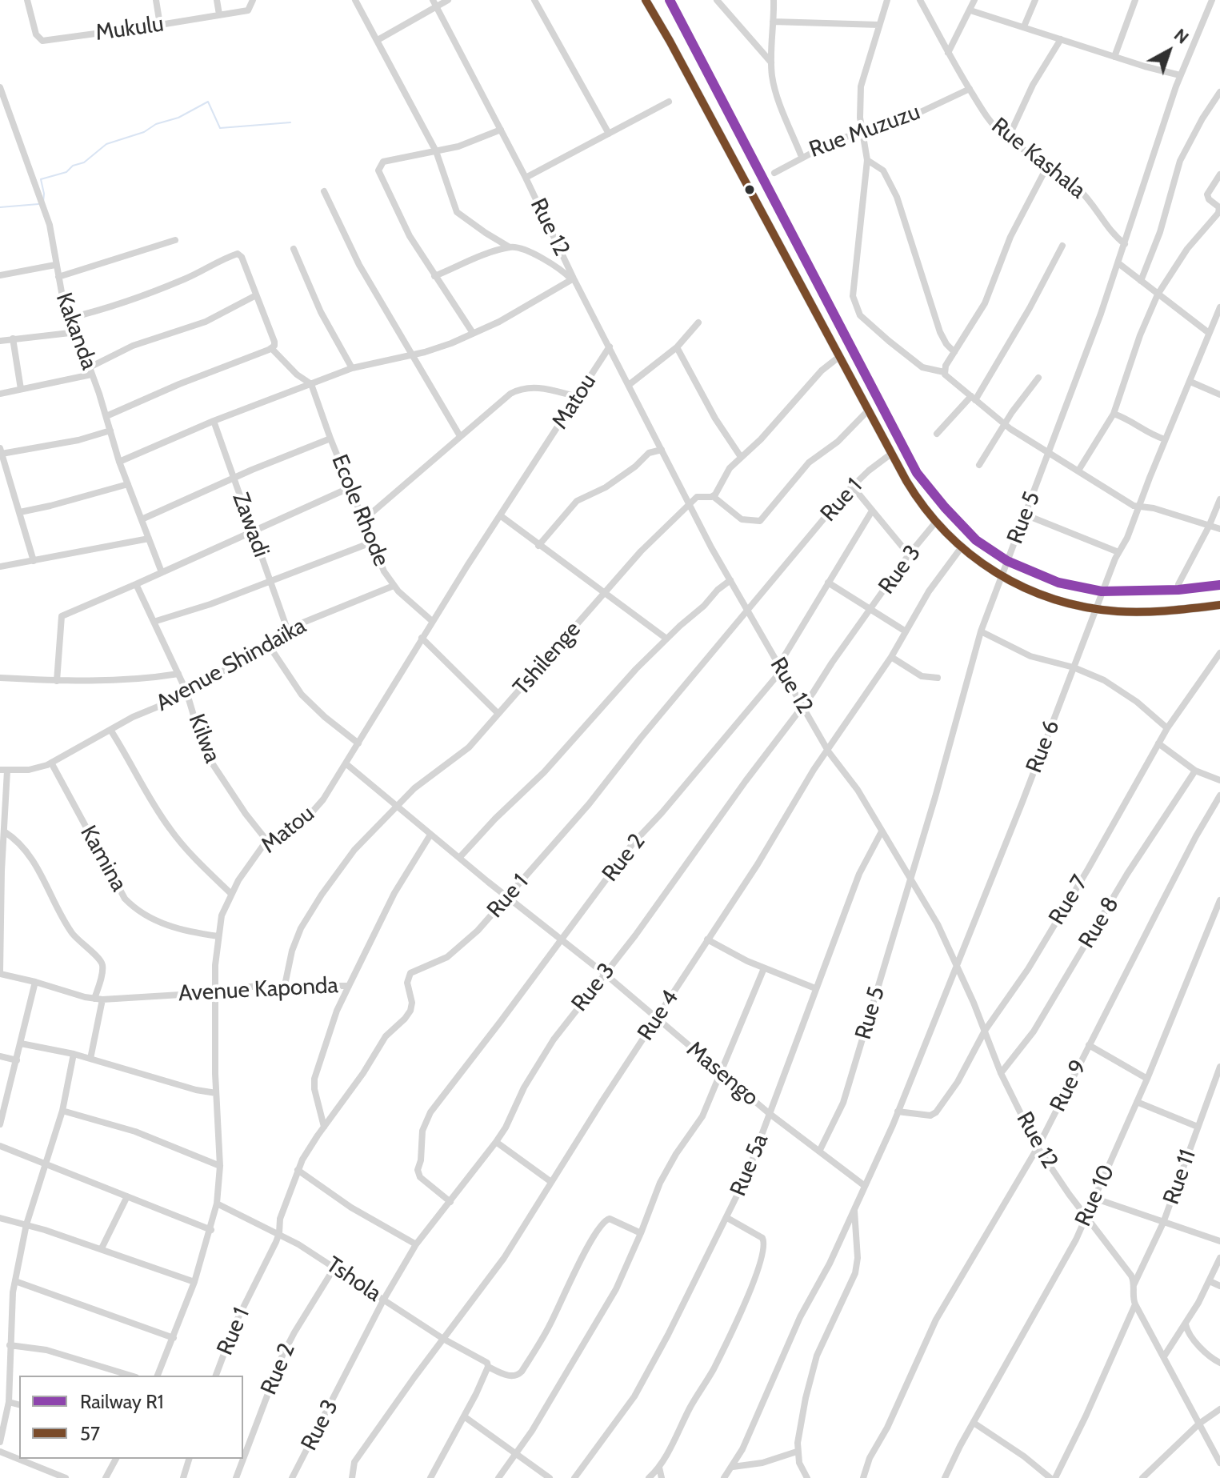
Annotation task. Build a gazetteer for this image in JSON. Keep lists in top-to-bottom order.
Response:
{
  "streets": {
    "street": [
      "Mukulu",
      "Rue Muzuzu",
      "Rue Kashala",
      "Rue 12",
      "Kakanda",
      "Matou",
      "Rue 1",
      "Ecole Rhode",
      "Rue 5",
      "Zawadi",
      "Rue 3",
      "Tshilenge",
      "Avenue Shindaïka",
      "Kilwa",
      "Rue 6",
      "Rue 2",
      "Kamina",
      "Rue 7",
      "Rue 8",
      "Avenue Kaponda",
      "Rue 4",
      "Masengo",
      "Rue 9",
      "Rue 5a",
      "Rue 11",
      "Rue 10",
      "Tshola"
    ]
  },
  "crossings": [
    ["Rue Muzuzu", "Rue Kashala"],
    ["Rue Kashala", "Rue 5"],
    ["Rue 12", "Matou"],
    ["Rue 12", "Rue 1"],
    ["Rue 12", "Rue 5"],
    ["Rue 12", "Rue 3"],
    ["Rue 12", "Tshilenge"],
    ["Rue 12", "Rue 6"],
    ["Rue 12", "Rue 2"],
    ["Rue 12", "Rue 7"],
    ["Rue 12", "Rue 8"],
    ["Rue 12", "Rue 4"],
    ["Rue 12", "Rue 9"],
    ["Rue 12", "Rue 5a"],
    ["Rue 12", "Rue 11"],
    ["Rue 12", "Rue 10"],
    ["Matou", "Ecole Rhode"],
    ["Matou", "Kilwa"],
    ["Matou", "Kamina"],
    ["Matou", "Avenue Kaponda"],
    ["Matou", "Masengo"],
    ["Matou", "Tshola"],
    ["Rue 1", "Masengo"],
    ["Rue 1", "Tshola"],
    ["Ecole Rhode", "Avenue Shindaïka"],
    ["Rue 5", "Masengo"],
    ["Zawadi", "Avenue Shindaïka"],
    ["Rue 3", "Rue 2"],
    ["Rue 3", "Masengo"],
    ["Rue 3", "Tshola"],
    ["Tshilenge", "Avenue Kaponda"],
    ["Tshilenge", "Masengo"],
    ["Avenue Shindaïka", "Kilwa"],
    ["Avenue Shindaïka", "Kamina"],
    ["Rue 6", "Rue 7"],
    ["Rue 6", "Masengo"],
    ["Rue 2", "Masengo"],
    ["Rue 2", "Tshola"],
    ["Avenue Kaponda", "Masengo"],
    ["Rue 4", "Masengo"],
    ["Rue 4", "Tshola"],
    ["Masengo", "Rue 5a"]
  ],
  "lines": ["rail line R1", "transit line 57"],
  "legend": ["Railway R1", "57"],
  "north": "top right"
}
